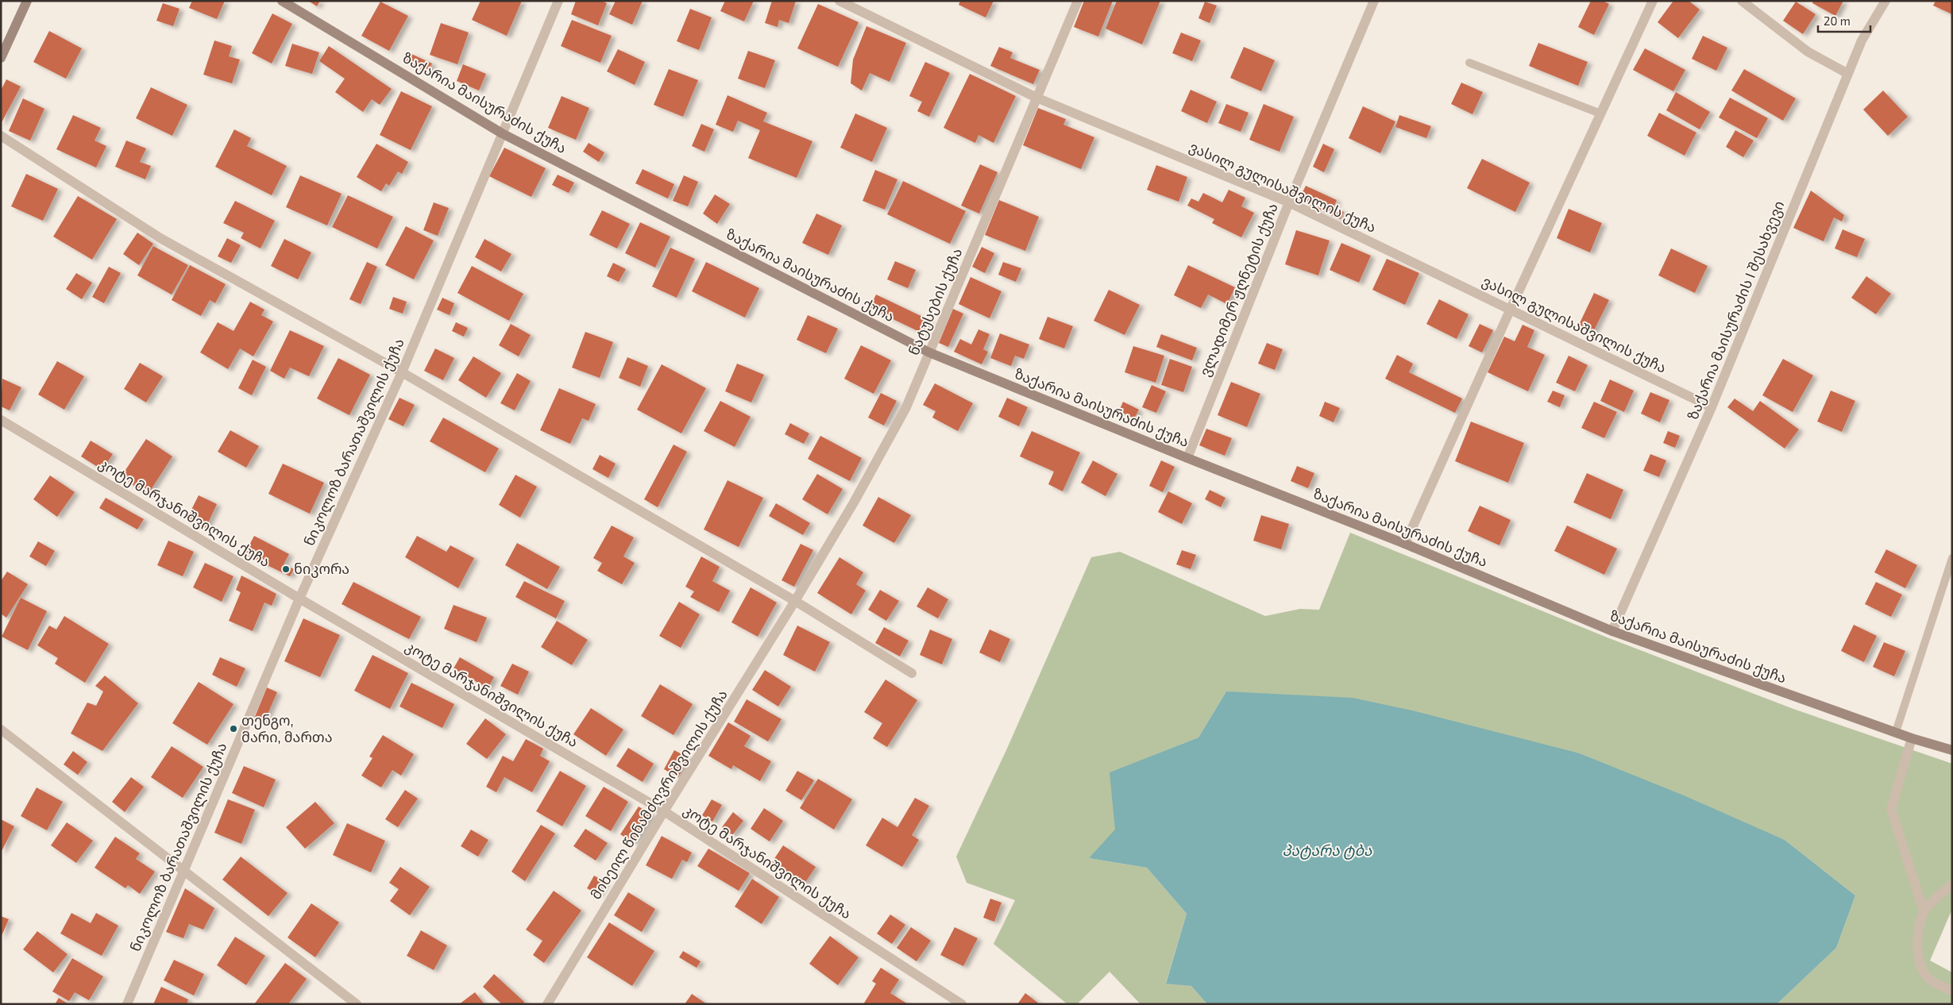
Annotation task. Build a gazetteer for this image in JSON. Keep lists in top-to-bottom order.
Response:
{
  "streets": {
    "street": [
      "ზაქარია მაისურაძის ქუჩა",
      "ვასილ გულისაშვილის ქუჩა",
      "ვლადიმერ ჟღნეტის ქუჩა",
      "ნატუსების ქუჩა",
      "ზაქარია მაისურაძის I შესახვევი",
      "ნიკოლოზ ბარათაშვილის ქუჩა",
      "კოტე მარჯანიშვილის ქუჩა",
      "მიხეილ წინამძღვრიშვილის ქუჩა"
    ]
  },
  "crossings": [
    ["ზაქარია მაისურაძის ქუჩა", "ვლადიმერ ჟღნეტის ქუჩა"],
    ["ზაქარია მაისურაძის ქუჩა", "ნატუსების ქუჩა"],
    ["ზაქარია მაისურაძის ქუჩა", "ზაქარია მაისურაძის I შესახვევი"],
    ["ზაქარია მაისურაძის ქუჩა", "ნიკოლოზ ბარათაშვილის ქუჩა"],
    ["ვასილ გულისაშვილის ქუჩა", "ვლადიმერ ჟღნეტის ქუჩა"],
    ["ვასილ გულისაშვილის ქუჩა", "ნატუსების ქუჩა"],
    ["ვასილ გულისაშვილის ქუჩა", "ზაქარია მაისურაძის I შესახვევი"],
    ["ნატუსების ქუჩა", "მიხეილ წინამძღვრიშვილის ქუჩა"],
    ["ნიკოლოზ ბარათაშვილის ქუჩა", "კოტე მარჯანიშვილის ქუჩა"],
    ["კოტე მარჯანიშვილის ქუჩა", "მიხეილ წინამძღვრიშვილის ქუჩა"]
  ],
  "water": ["პატარა ტბა"],
  "places": ["ნიკორა", "თენგო, მარი, მართა"],
  "scale_bar": "20 m"
}
